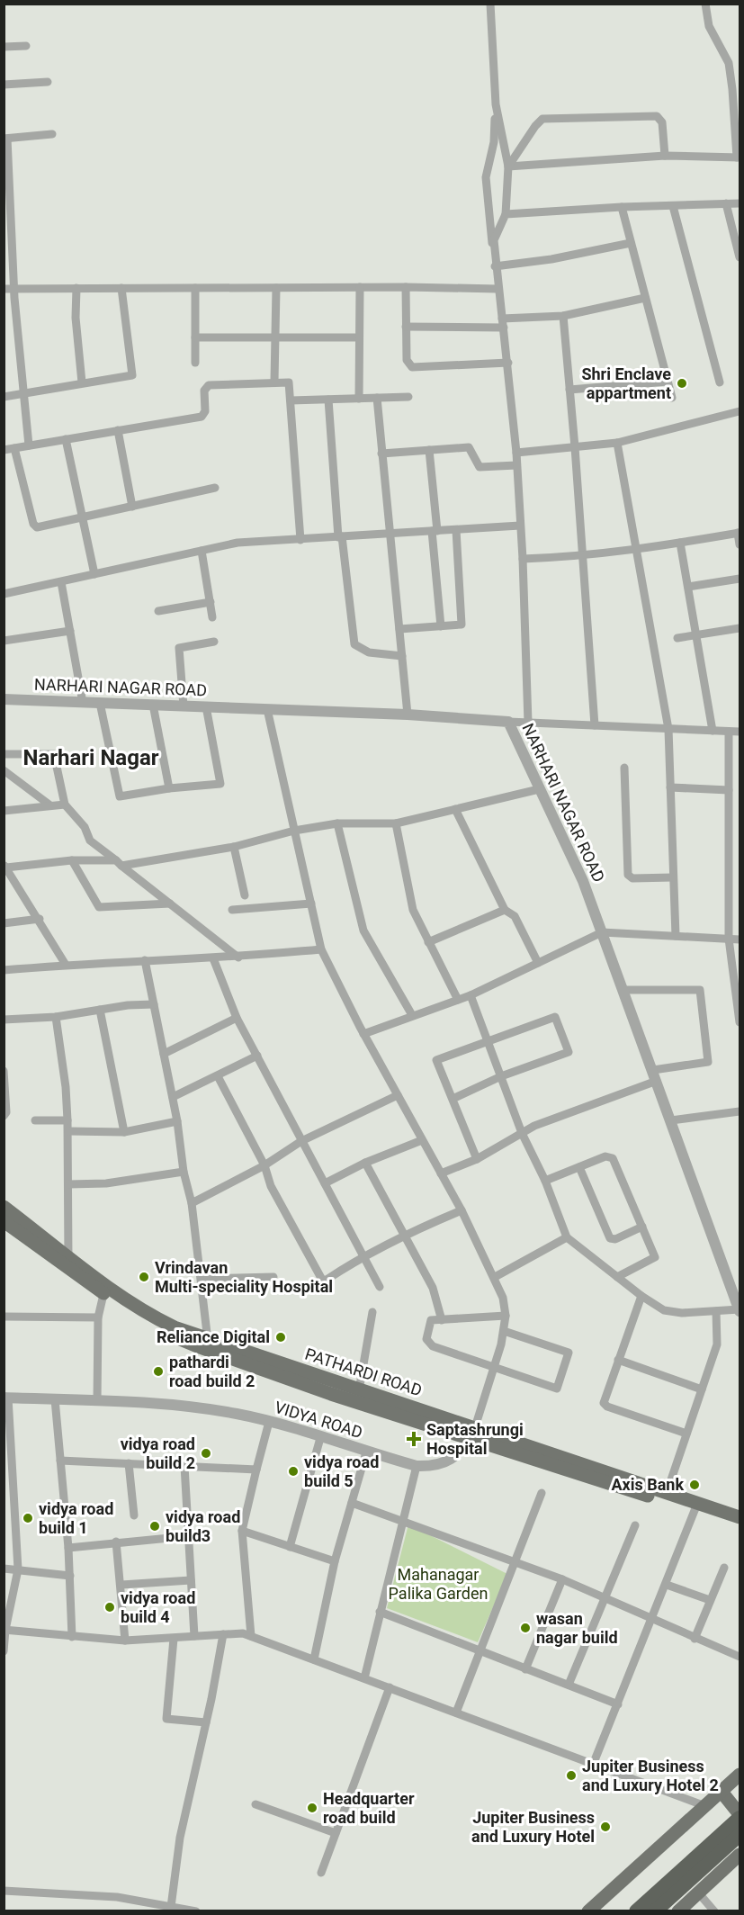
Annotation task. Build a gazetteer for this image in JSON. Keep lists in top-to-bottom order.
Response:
{
  "streets": {
    "main road": ["PATHARDI ROAD"],
    "street": ["NARHARI NAGAR ROAD", "VIDYA ROAD"]
  },
  "crossings": [
    ["PATHARDI ROAD", "VIDYA ROAD"]
  ],
  "districts": ["Narhari Nagar"],
  "parks": ["Mahanagar Palika Garden"],
  "places": {
    "other": [
      "Shri Enclave appartment",
      "Vrindavan Multi-speciality Hospital",
      "Reliance Digital",
      "pathardi road build 2",
      "vidya road build 2",
      "vidya road build 5",
      "Axis Bank",
      "vidya road build 1",
      "vidya road build3",
      "vidya road build 4",
      "wasan nagar build",
      "Jupiter Business and Luxury Hotel 2",
      "Headquarter road build",
      "Jupiter Business and Luxury Hotel"
    ],
    "health": ["Saptashrungi Hospital"]
  }
}
